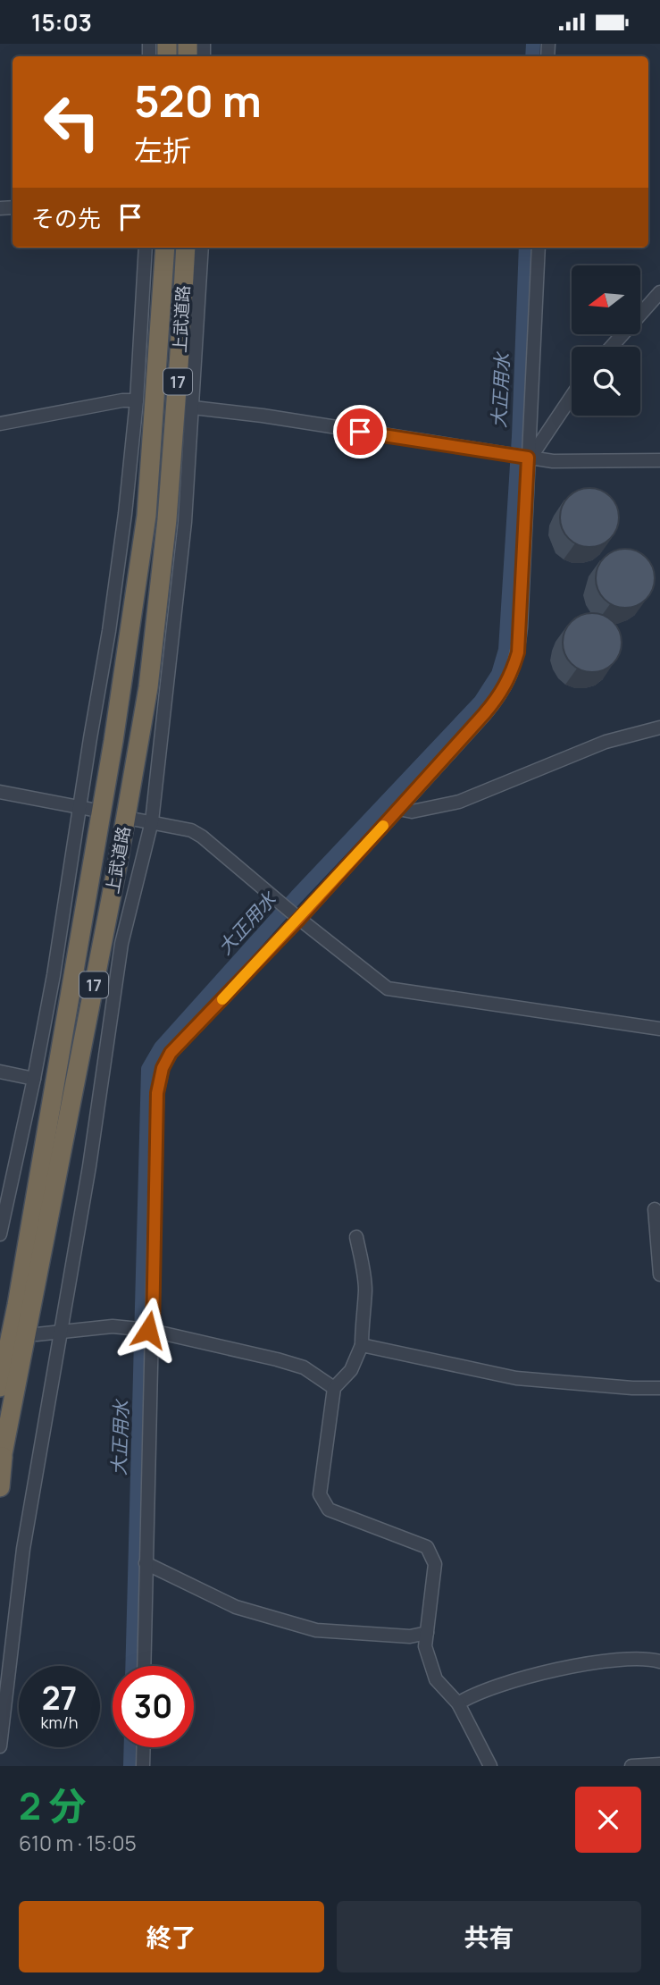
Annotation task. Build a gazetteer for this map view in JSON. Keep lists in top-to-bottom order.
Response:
{
  "streets": {
    "highway": ["上武道路", "17"]
  },
  "crossings": [
    ["上武道路", "17"]
  ],
  "water": ["大正用水"],
  "north": "left",
  "page": {
    "status": "15:03",
    "turn": ["520 m", "左折"],
    "then": "その先",
    "speed": "27 km/h",
    "limit": "30",
    "heading": ["2 分", "610 m · 15:05"],
    "buttons": ["終了", "共有"]
  }
}
